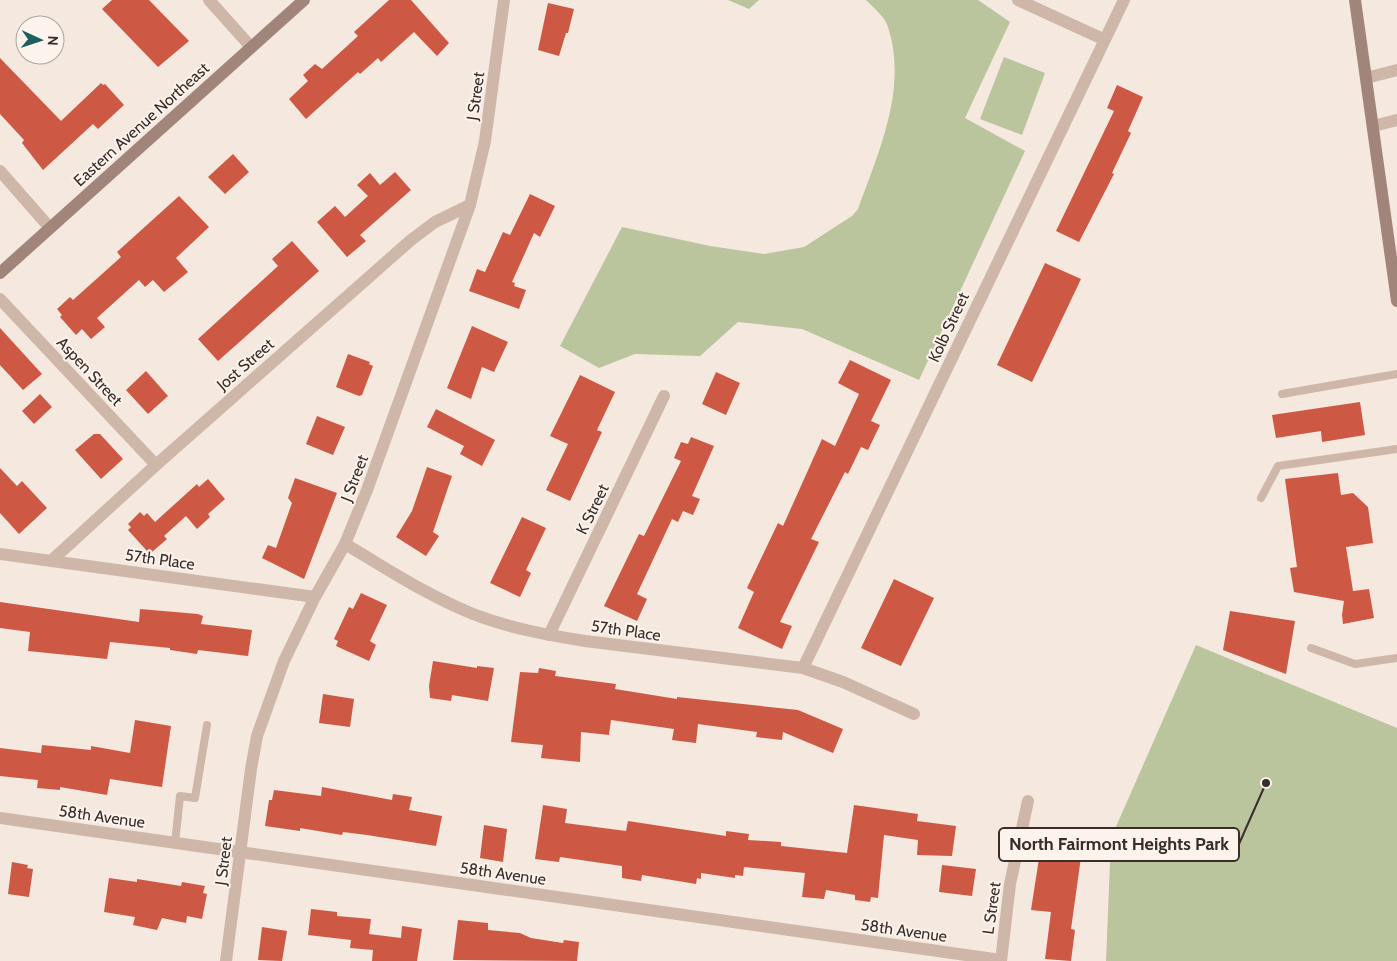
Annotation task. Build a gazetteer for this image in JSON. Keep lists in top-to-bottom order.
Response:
{
  "streets": {
    "main road": ["Eastern Avenue Northeast"],
    "street": [
      "J Street",
      "Kolb Street",
      "Jost Street",
      "Aspen Street",
      "K Street",
      "57th Place",
      "58th Avenue",
      "L Street"
    ]
  },
  "crossings": [
    ["J Street", "Jost Street"],
    ["J Street", "57th Place"],
    ["J Street", "58th Avenue"],
    ["Kolb Street", "57th Place"],
    ["Jost Street", "Aspen Street"],
    ["Jost Street", "57th Place"],
    ["K Street", "57th Place"],
    ["58th Avenue", "L Street"]
  ],
  "places": ["North Fairmont Heights Park"],
  "north": "right"
}
